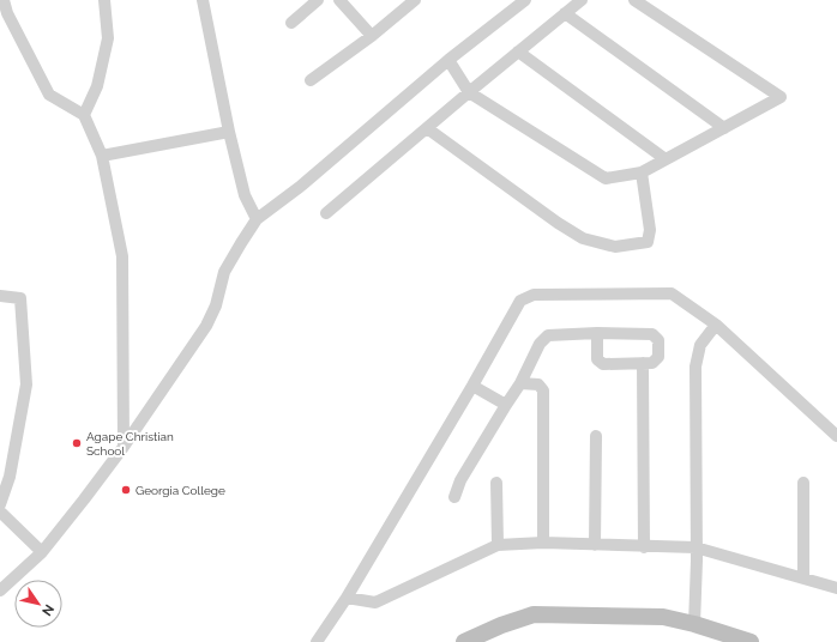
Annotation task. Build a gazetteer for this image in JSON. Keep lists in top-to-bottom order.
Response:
{
  "places": ["Agape Christian School", "Georgia College"],
  "north": "bottom right"
}
